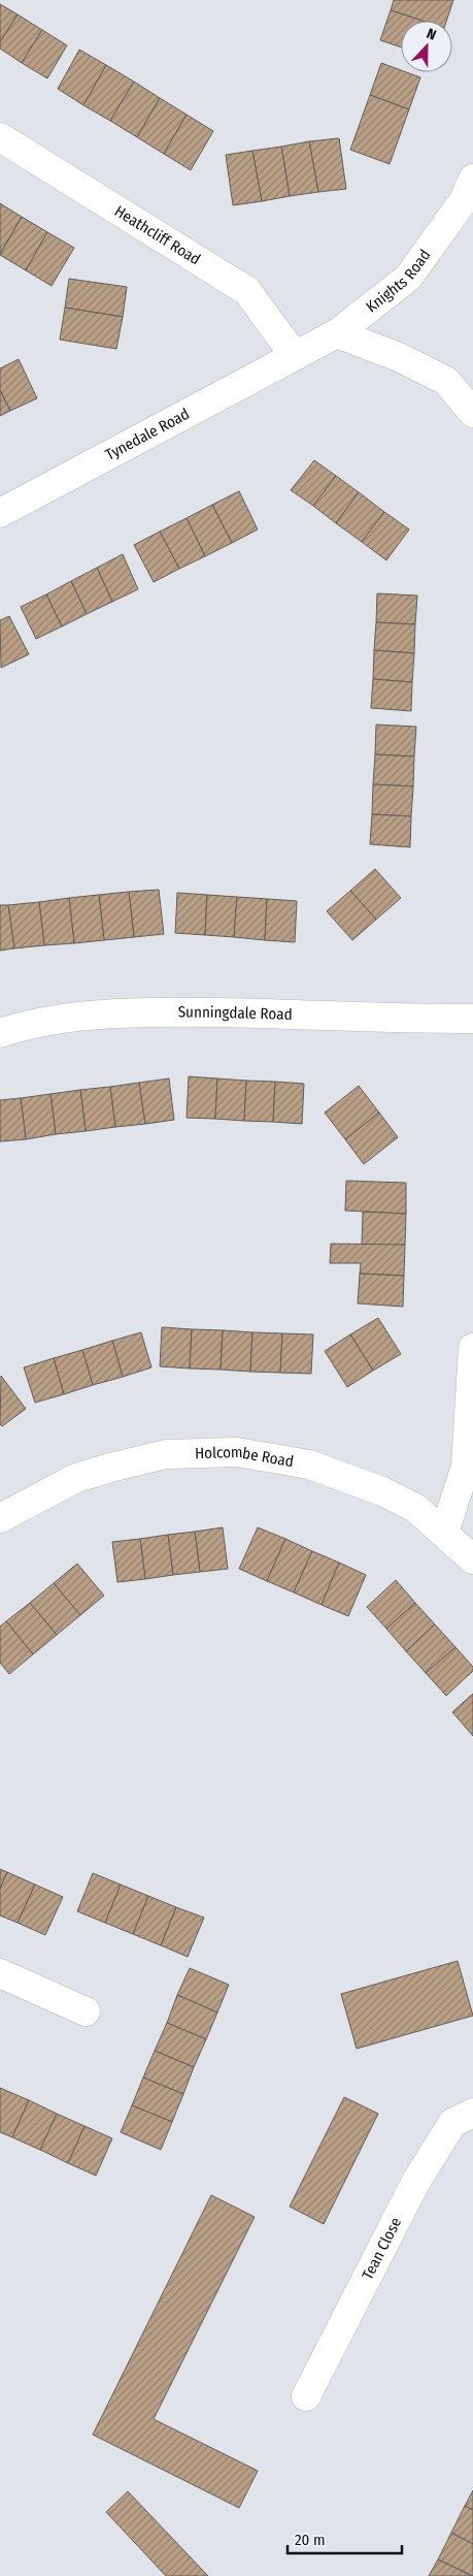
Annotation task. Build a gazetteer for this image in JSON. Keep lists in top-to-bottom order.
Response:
{
  "streets": {
    "street": [
      "Heathcliff Road",
      "Knights Road",
      "Tynedale Road",
      "Sunningdale Road",
      "Holcombe Road",
      "Tean Close"
    ]
  },
  "crossings": [
    ["Heathcliff Road", "Knights Road"],
    ["Heathcliff Road", "Tynedale Road"],
    ["Knights Road", "Tynedale Road"]
  ],
  "scale_bar": "20 m",
  "north": "top"
}
